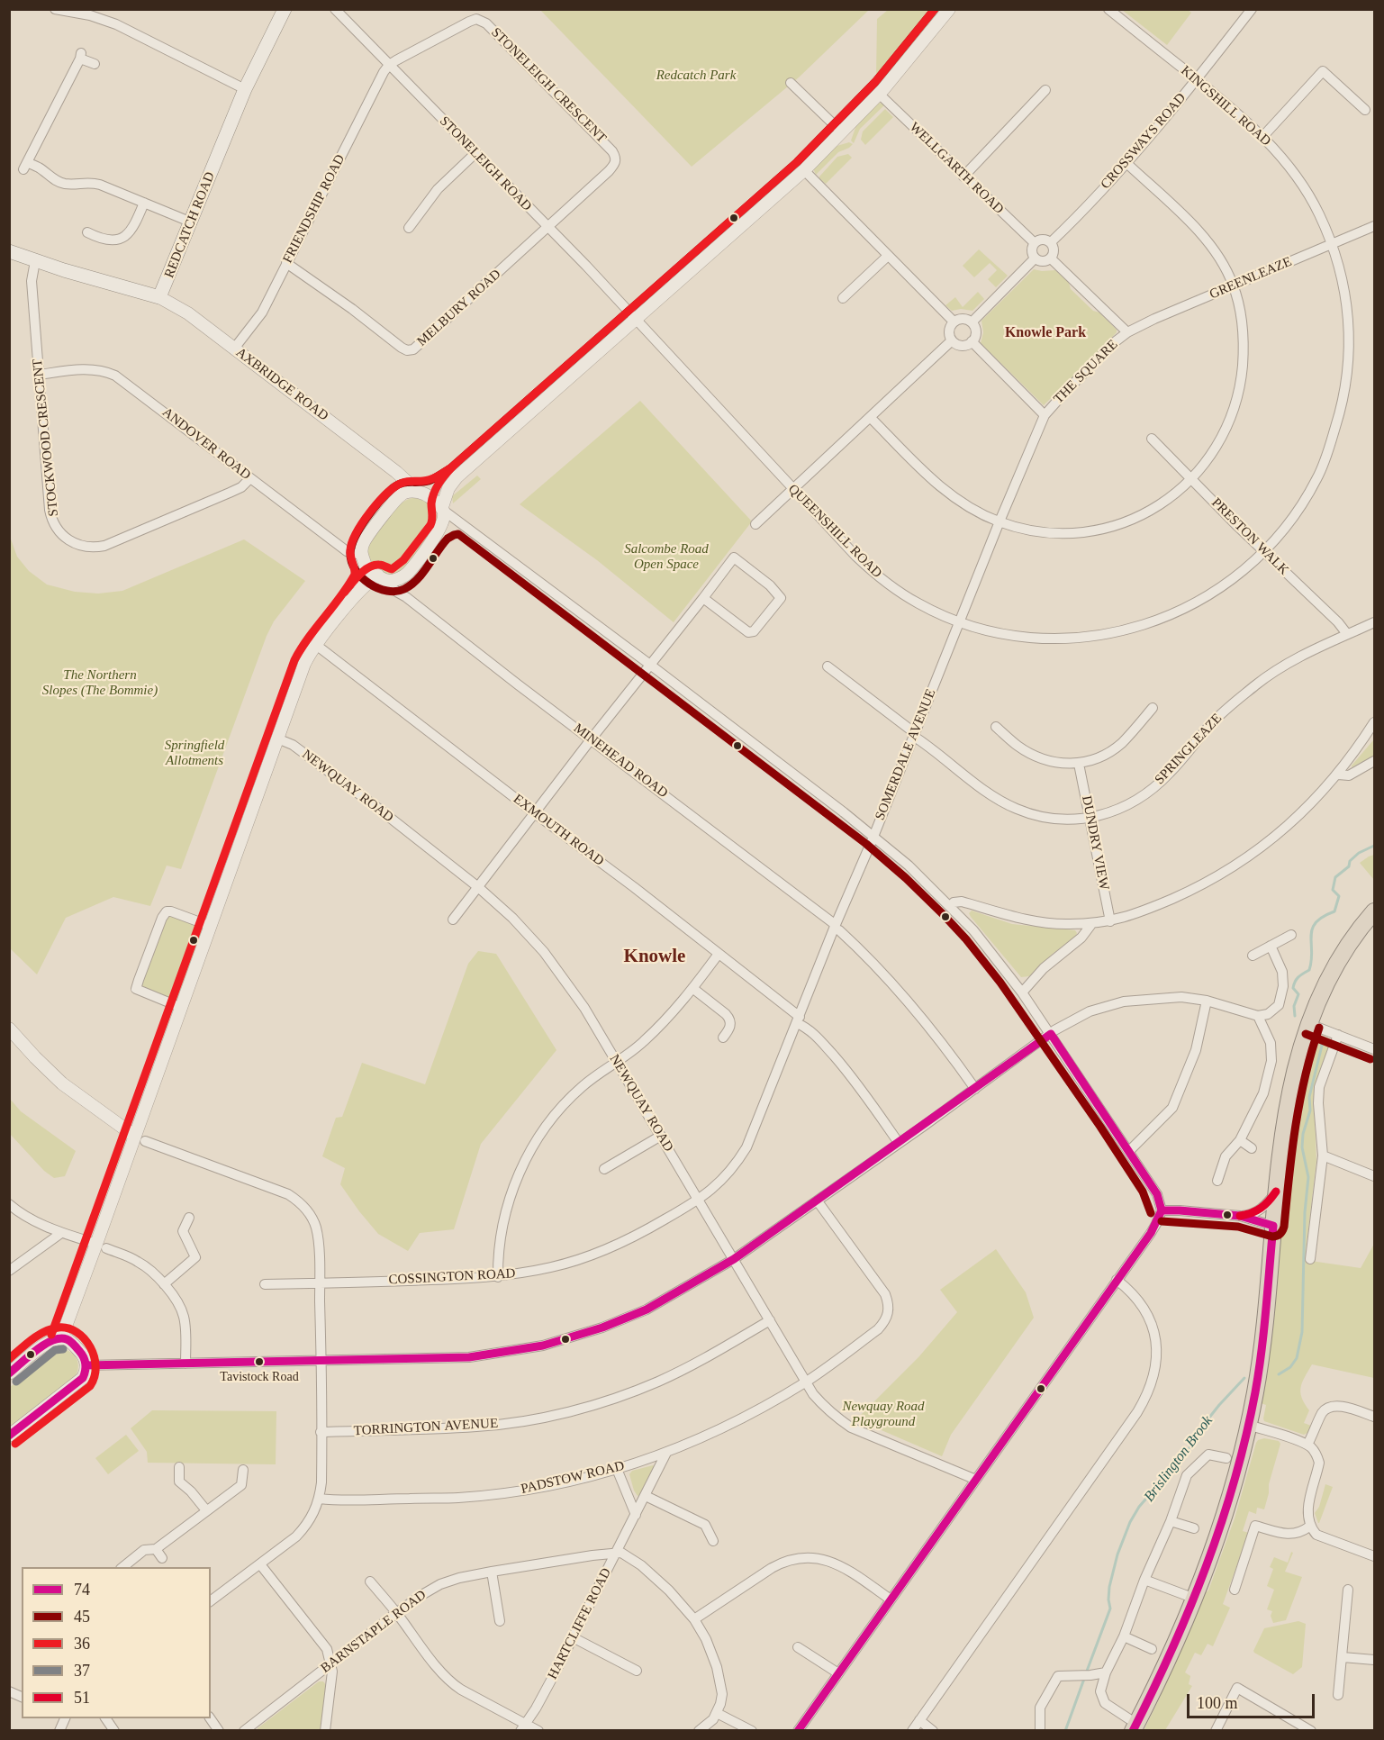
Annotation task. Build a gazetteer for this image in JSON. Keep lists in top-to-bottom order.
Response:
{
  "streets": {
    "main road": ["REDCATCH ROAD"],
    "street": [
      "STONELEIGH CRESCENT",
      "KINGSHILL ROAD",
      "CROSSWAYS ROAD",
      "STONELEIGH ROAD",
      "WELLGARTH ROAD",
      "FRIENDSHIP ROAD",
      "GREENLEAZE",
      "MELBURY ROAD",
      "THE SQUARE",
      "AXBRIDGE ROAD",
      "STOCKWOOD CRESCENT",
      "ANDOVER ROAD",
      "QUEENSHILL ROAD",
      "PRESTON WALK",
      "SPRINGLEAZE",
      "SOMERDALE AVENUE",
      "MINEHEAD ROAD",
      "NEWQUAY ROAD",
      "EXMOUTH ROAD",
      "DUNDRY VIEW",
      "COSSINGTON ROAD",
      "TORRINGTON AVENUE",
      "PADSTOW ROAD",
      "HARTCLIFFE ROAD",
      "BARNSTAPLE ROAD"
    ]
  },
  "crossings": [
    ["STONELEIGH CRESCENT", "STONELEIGH ROAD"],
    ["STONELEIGH CRESCENT", "FRIENDSHIP ROAD"],
    ["STONELEIGH CRESCENT", "MELBURY ROAD"],
    ["KINGSHILL ROAD", "CROSSWAYS ROAD"],
    ["KINGSHILL ROAD", "GREENLEAZE"],
    ["KINGSHILL ROAD", "QUEENSHILL ROAD"],
    ["KINGSHILL ROAD", "PRESTON WALK"],
    ["CROSSWAYS ROAD", "WELLGARTH ROAD"],
    ["CROSSWAYS ROAD", "THE SQUARE"],
    ["STONELEIGH ROAD", "FRIENDSHIP ROAD"],
    ["STONELEIGH ROAD", "MELBURY ROAD"],
    ["STONELEIGH ROAD", "QUEENSHILL ROAD"],
    ["WELLGARTH ROAD", "THE SQUARE"],
    ["FRIENDSHIP ROAD", "MELBURY ROAD"],
    ["FRIENDSHIP ROAD", "AXBRIDGE ROAD"],
    ["REDCATCH ROAD", "AXBRIDGE ROAD"],
    ["GREENLEAZE", "THE SQUARE"],
    ["THE SQUARE", "SOMERDALE AVENUE"],
    ["AXBRIDGE ROAD", "ANDOVER ROAD"],
    ["AXBRIDGE ROAD", "MINEHEAD ROAD"],
    ["STOCKWOOD CRESCENT", "ANDOVER ROAD"],
    ["ANDOVER ROAD", "MINEHEAD ROAD"],
    ["QUEENSHILL ROAD", "PRESTON WALK"],
    ["QUEENSHILL ROAD", "SOMERDALE AVENUE"],
    ["PRESTON WALK", "SPRINGLEAZE"],
    ["SPRINGLEAZE", "SOMERDALE AVENUE"],
    ["SPRINGLEAZE", "DUNDRY VIEW"],
    ["SOMERDALE AVENUE", "MINEHEAD ROAD"],
    ["SOMERDALE AVENUE", "NEWQUAY ROAD"],
    ["SOMERDALE AVENUE", "EXMOUTH ROAD"],
    ["SOMERDALE AVENUE", "COSSINGTON ROAD"],
    ["NEWQUAY ROAD", "COSSINGTON ROAD"],
    ["NEWQUAY ROAD", "TORRINGTON AVENUE"],
    ["NEWQUAY ROAD", "PADSTOW ROAD"],
    ["PADSTOW ROAD", "HARTCLIFFE ROAD"],
    ["HARTCLIFFE ROAD", "BARNSTAPLE ROAD"]
  ],
  "districts": ["Knowle Park", "Knowle"],
  "water": ["Brislington Brook"],
  "parks": [
    "Redcatch Park",
    "Salcombe Road Open Space",
    "The Northern Slopes (The Bommie)",
    "Springfield Allotments",
    "Newquay Road Playground"
  ],
  "places": ["Tavistock Road"],
  "lines": [
    "transit line 45",
    "transit line 36",
    "transit line 74",
    "transit line 51",
    "transit line 37"
  ],
  "legend": [
    "74",
    "45",
    "36",
    "37",
    "51"
  ],
  "scale_bar": "100 m"
}
